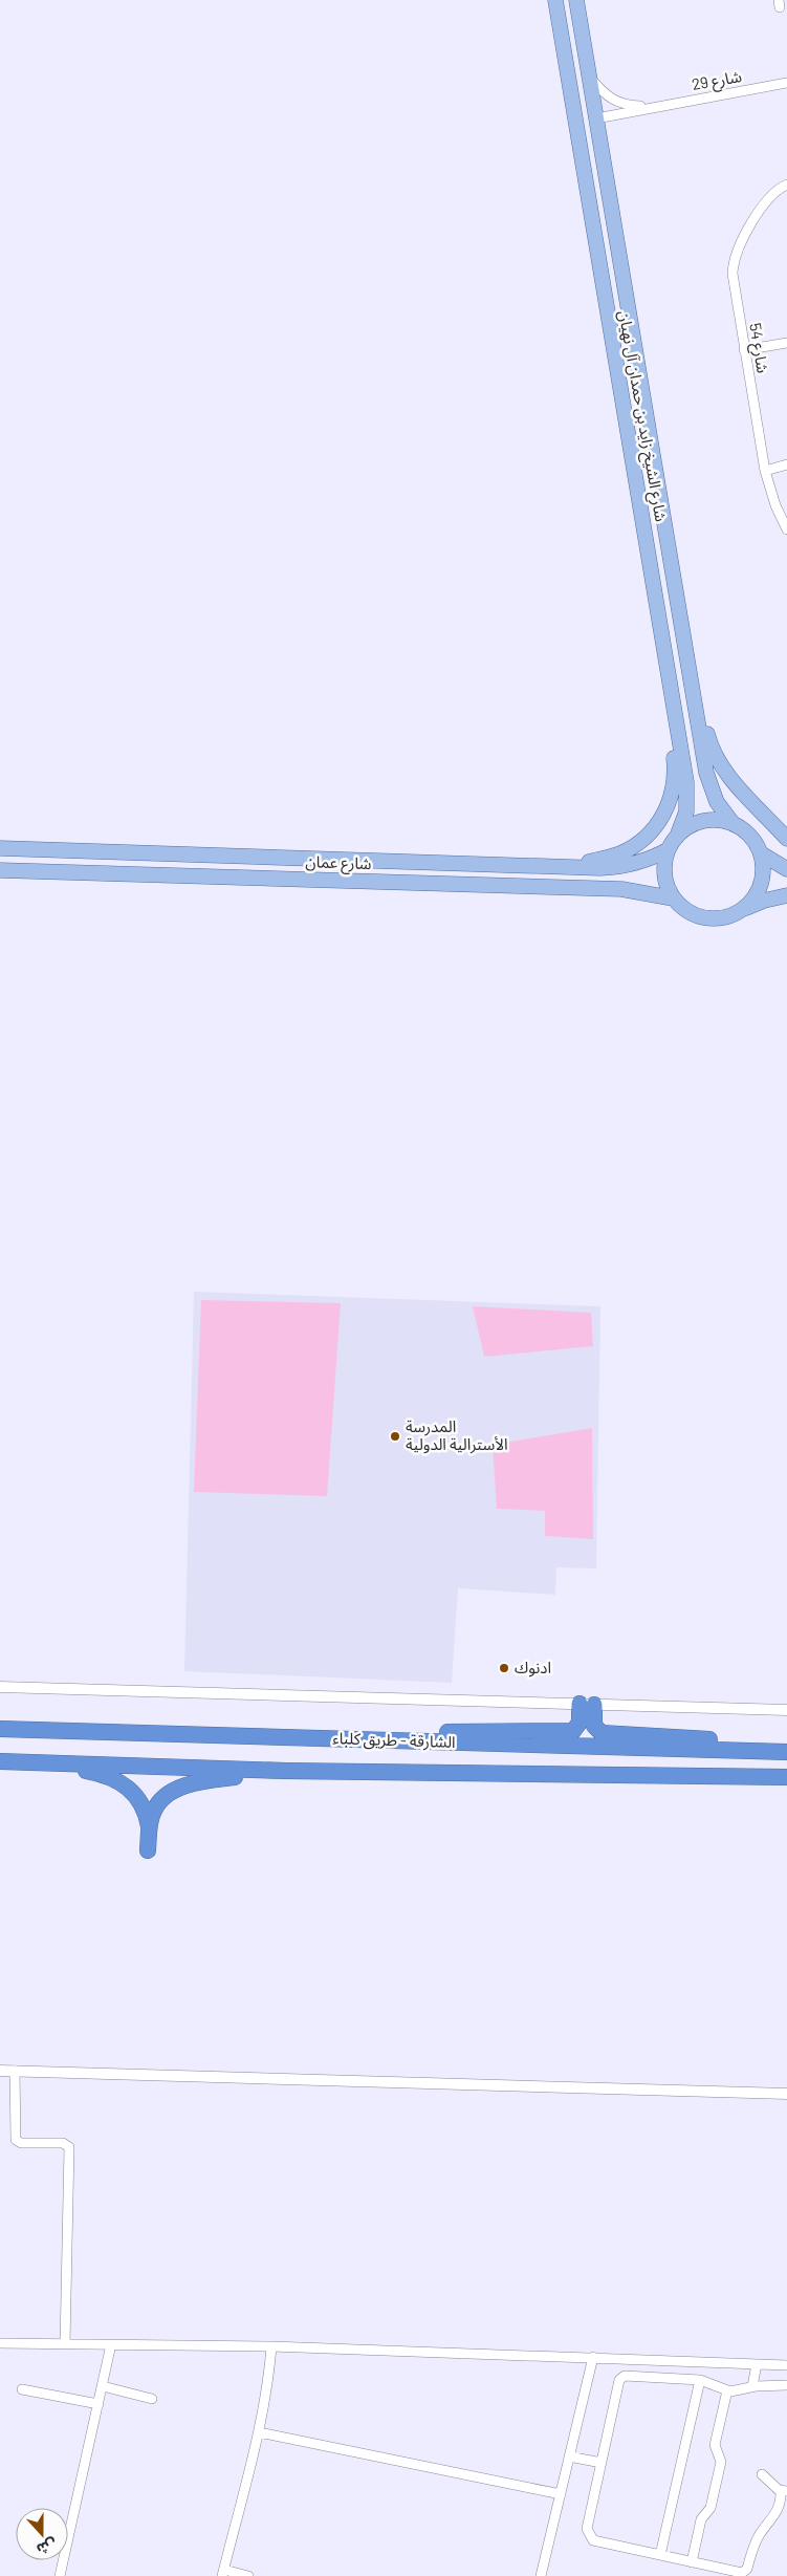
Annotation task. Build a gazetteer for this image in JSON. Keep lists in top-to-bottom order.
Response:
{
  "streets": {
    "highway": ["الشارقة - طريق كلباء"],
    "main road": ["شارع الشيخ زايد بن حمدان آل نهيان", "شارع عمان"],
    "street": ["شارع 29", "شارع 54"]
  },
  "crossings": [
    ["شارع 29", "شارع الشيخ زايد بن حمدان آل نهيان"],
    ["شارع الشيخ زايد بن حمدان آل نهيان", "شارع عمان"]
  ],
  "places": ["المدرسة الأسترالية الدولية", "ادنوك"],
  "north": "bottom"
}
